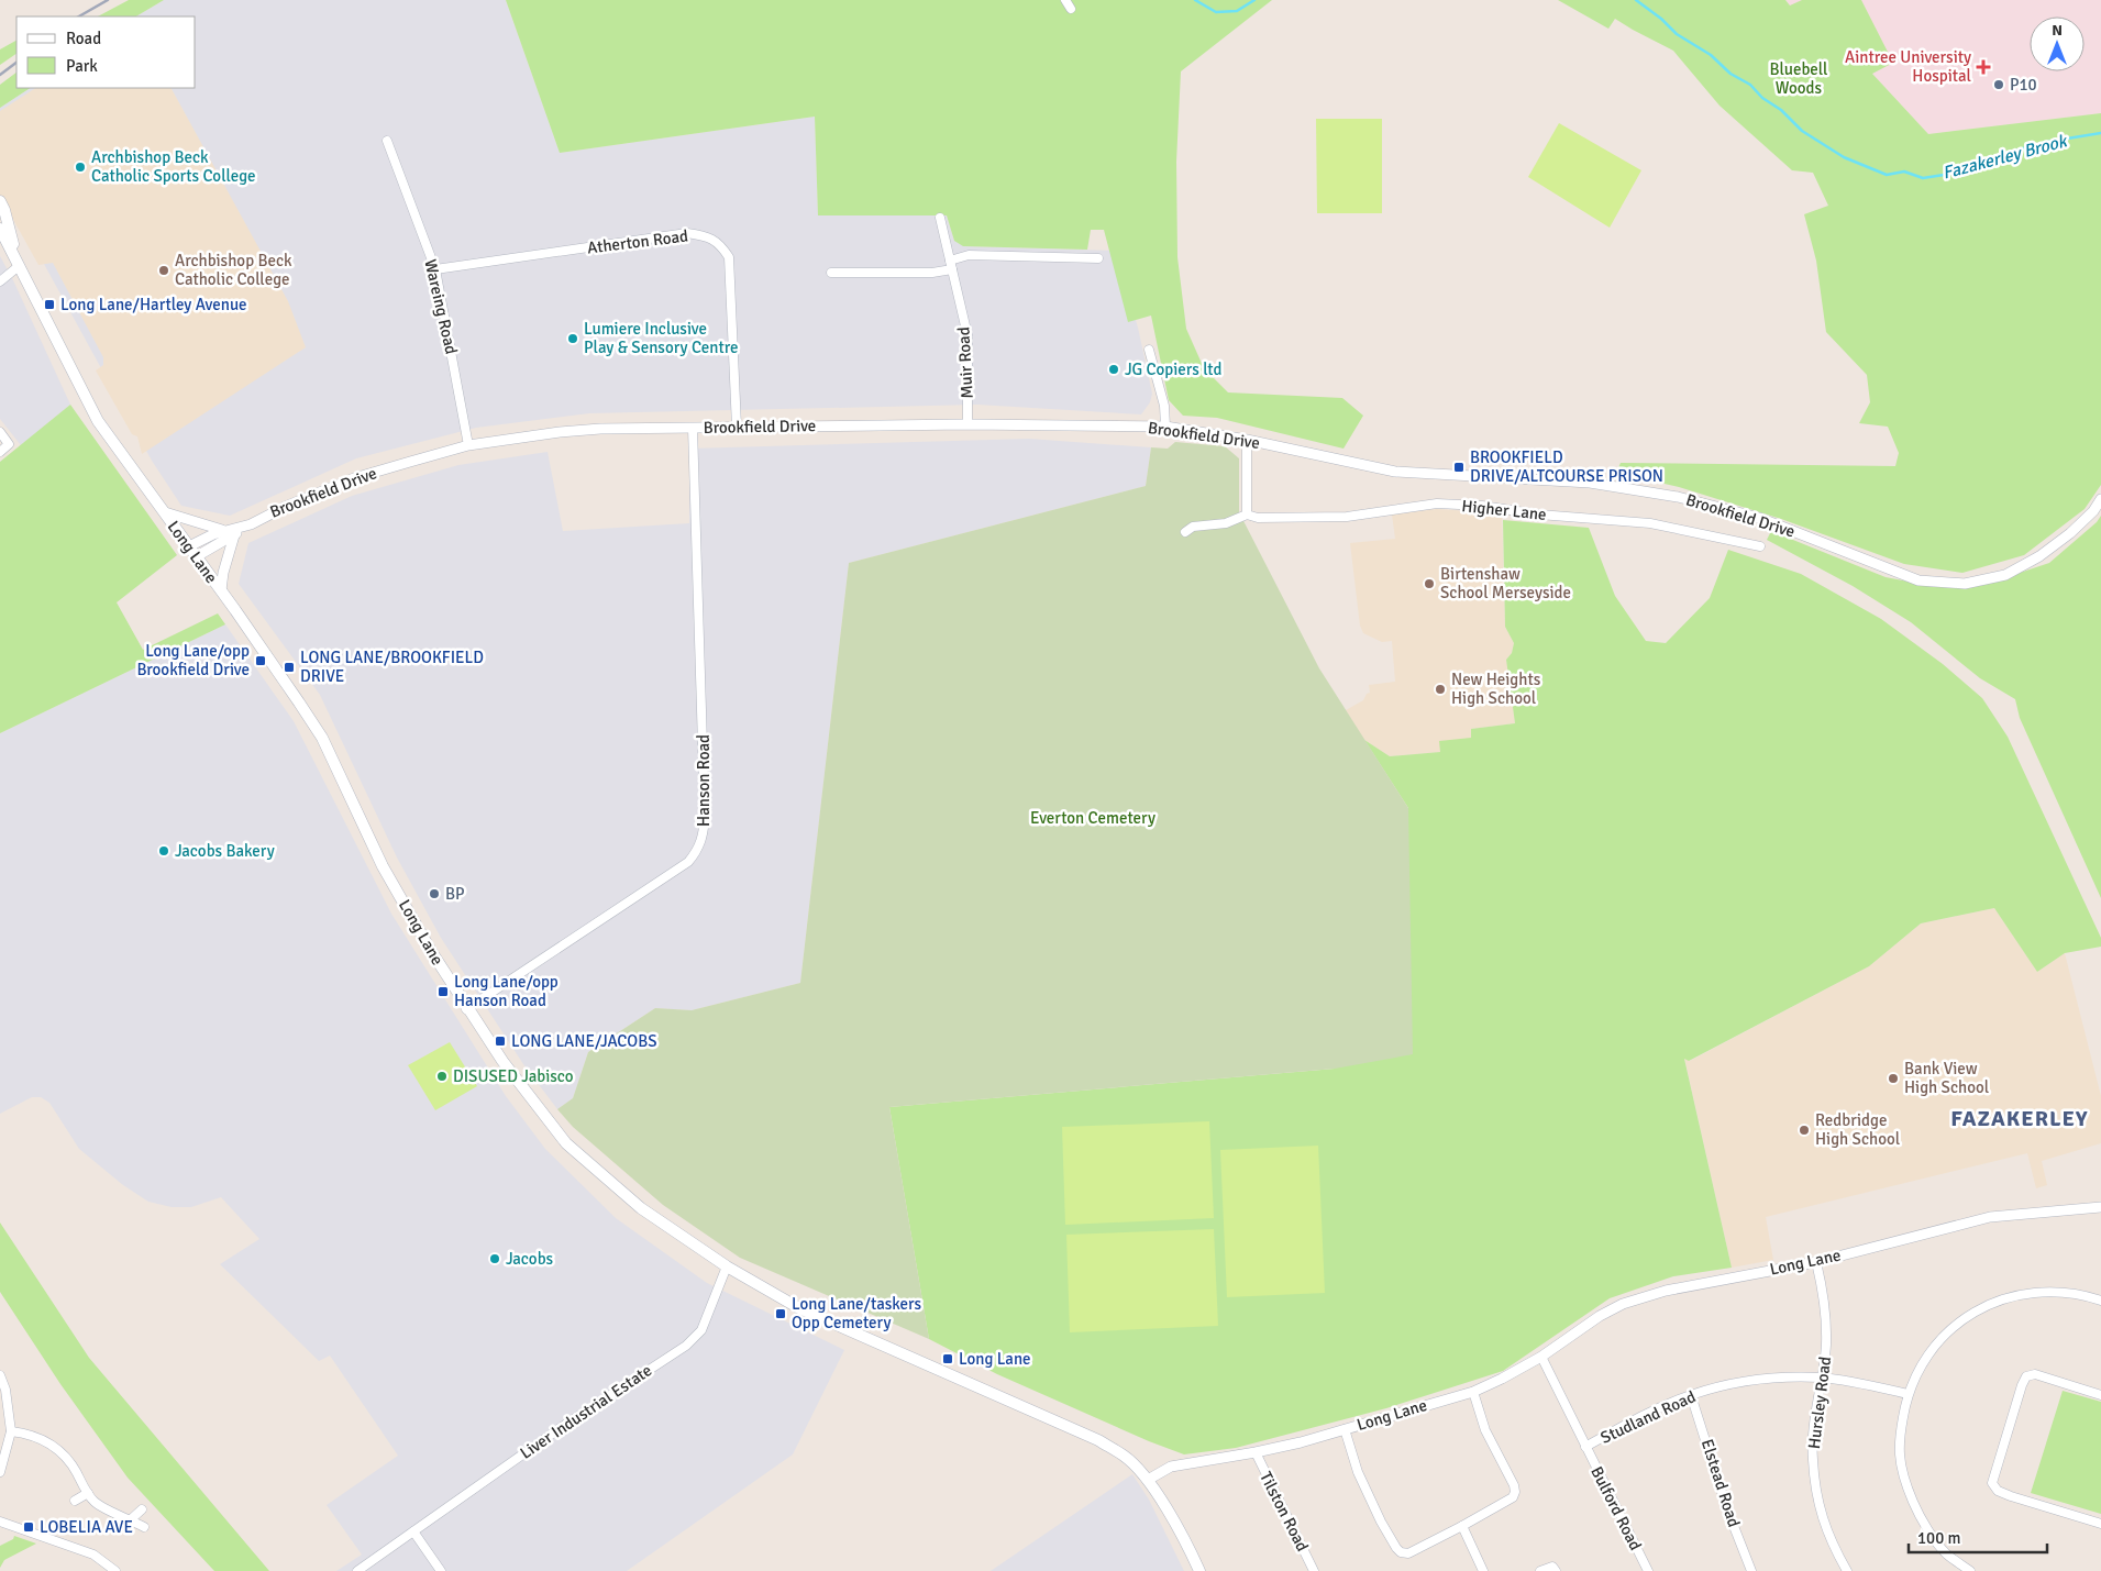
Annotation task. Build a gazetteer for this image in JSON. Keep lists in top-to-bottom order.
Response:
{
  "streets": {
    "main road": ["Long Lane"],
    "street": [
      "Atherton Road",
      "Wareing Road",
      "Muir Road",
      "Brookfield Drive",
      "Higher Lane",
      "Hanson Road",
      "Hursley Road",
      "Liver Industrial Estate",
      "Studland Road",
      "Elstead Road",
      "Bulford Road",
      "Tilston Road"
    ]
  },
  "crossings": [
    ["Atherton Road", "Wareing Road"],
    ["Atherton Road", "Brookfield Drive"],
    ["Wareing Road", "Brookfield Drive"],
    ["Muir Road", "Brookfield Drive"],
    ["Brookfield Drive", "Long Lane"],
    ["Brookfield Drive", "Hanson Road"],
    ["Long Lane", "Hanson Road"],
    ["Long Lane", "Hursley Road"],
    ["Long Lane", "Liver Industrial Estate"],
    ["Long Lane", "Bulford Road"],
    ["Long Lane", "Tilston Road"],
    ["Hursley Road", "Studland Road"],
    ["Studland Road", "Elstead Road"],
    ["Studland Road", "Bulford Road"]
  ],
  "districts": ["FAZAKERLEY"],
  "water": ["Fazakerley Brook"],
  "parks": ["Bluebell Woods", "Everton Cemetery"],
  "places": {
    "health": ["Aintree University Hospital"],
    "other": [
      "P10",
      "Archbishop Beck Catholic Sports College",
      "Archbishop Beck Catholic College",
      "Lumiere Inclusive Play & Sensory Centre",
      "JG Copiers ltd",
      "Birtenshaw School Merseyside",
      "New Heights High School",
      "Jacobs Bakery",
      "BP",
      "DISUSED Jabisco",
      "Bank View High School",
      "Redbridge High School",
      "Jacobs"
    ],
    "transit": [
      "Long Lane/Hartley Avenue",
      "BROOKFIELD DRIVE/ALTCOURSE PRISON",
      "Long Lane/opp Brookfield Drive",
      "LONG LANE/BROOKFIELD DRIVE",
      "Long Lane/opp Hanson Road",
      "LONG LANE/JACOBS",
      "Long Lane/taskers Opp Cemetery",
      "Long Lane",
      "LOBELIA AVE"
    ]
  },
  "legend": ["Road", "Park"],
  "scale_bar": "100 m",
  "north": "top"
}
